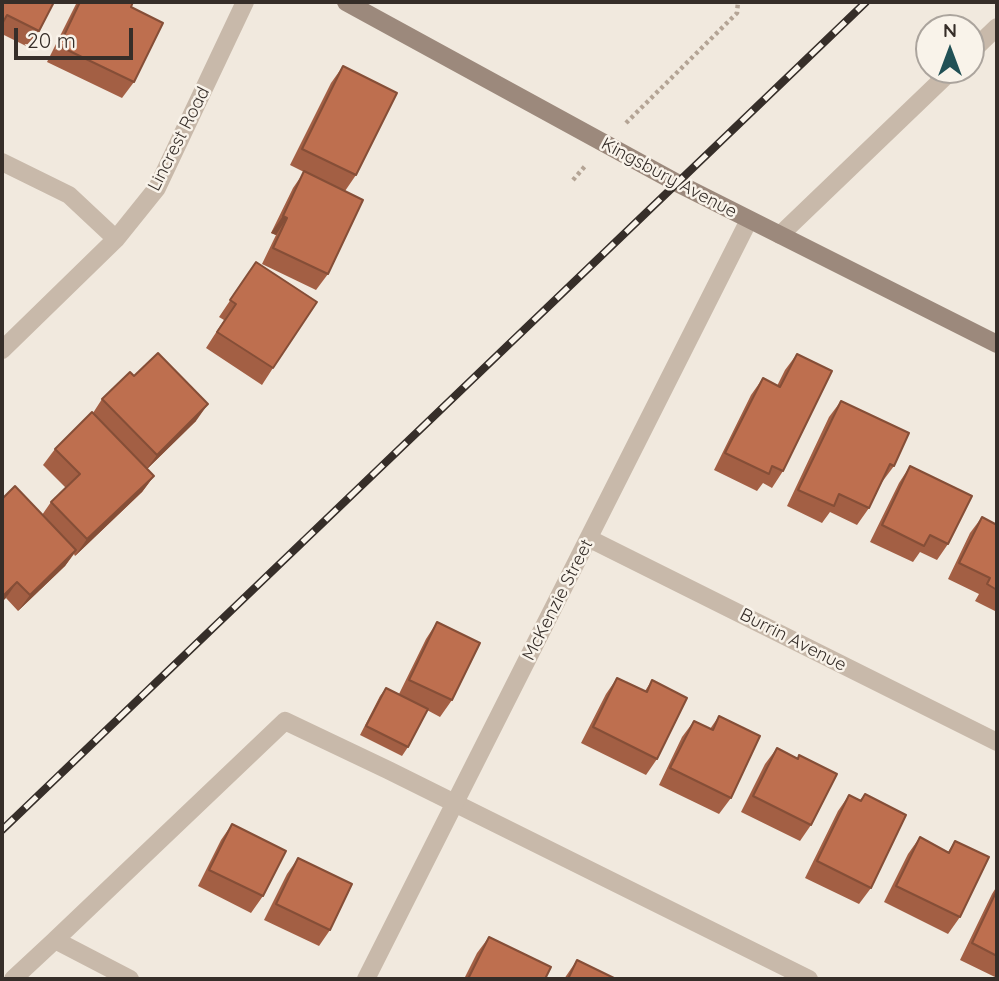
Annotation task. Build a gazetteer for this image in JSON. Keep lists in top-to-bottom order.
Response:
{
  "streets": {
    "street": [
      "Lincrest Road",
      "Kingsbury Avenue",
      "McKenzie Street",
      "Burrin Avenue"
    ]
  },
  "crossings": [
    ["Kingsbury Avenue", "McKenzie Street"],
    ["McKenzie Street", "Burrin Avenue"]
  ],
  "scale_bar": "20 m",
  "north": "top"
}
